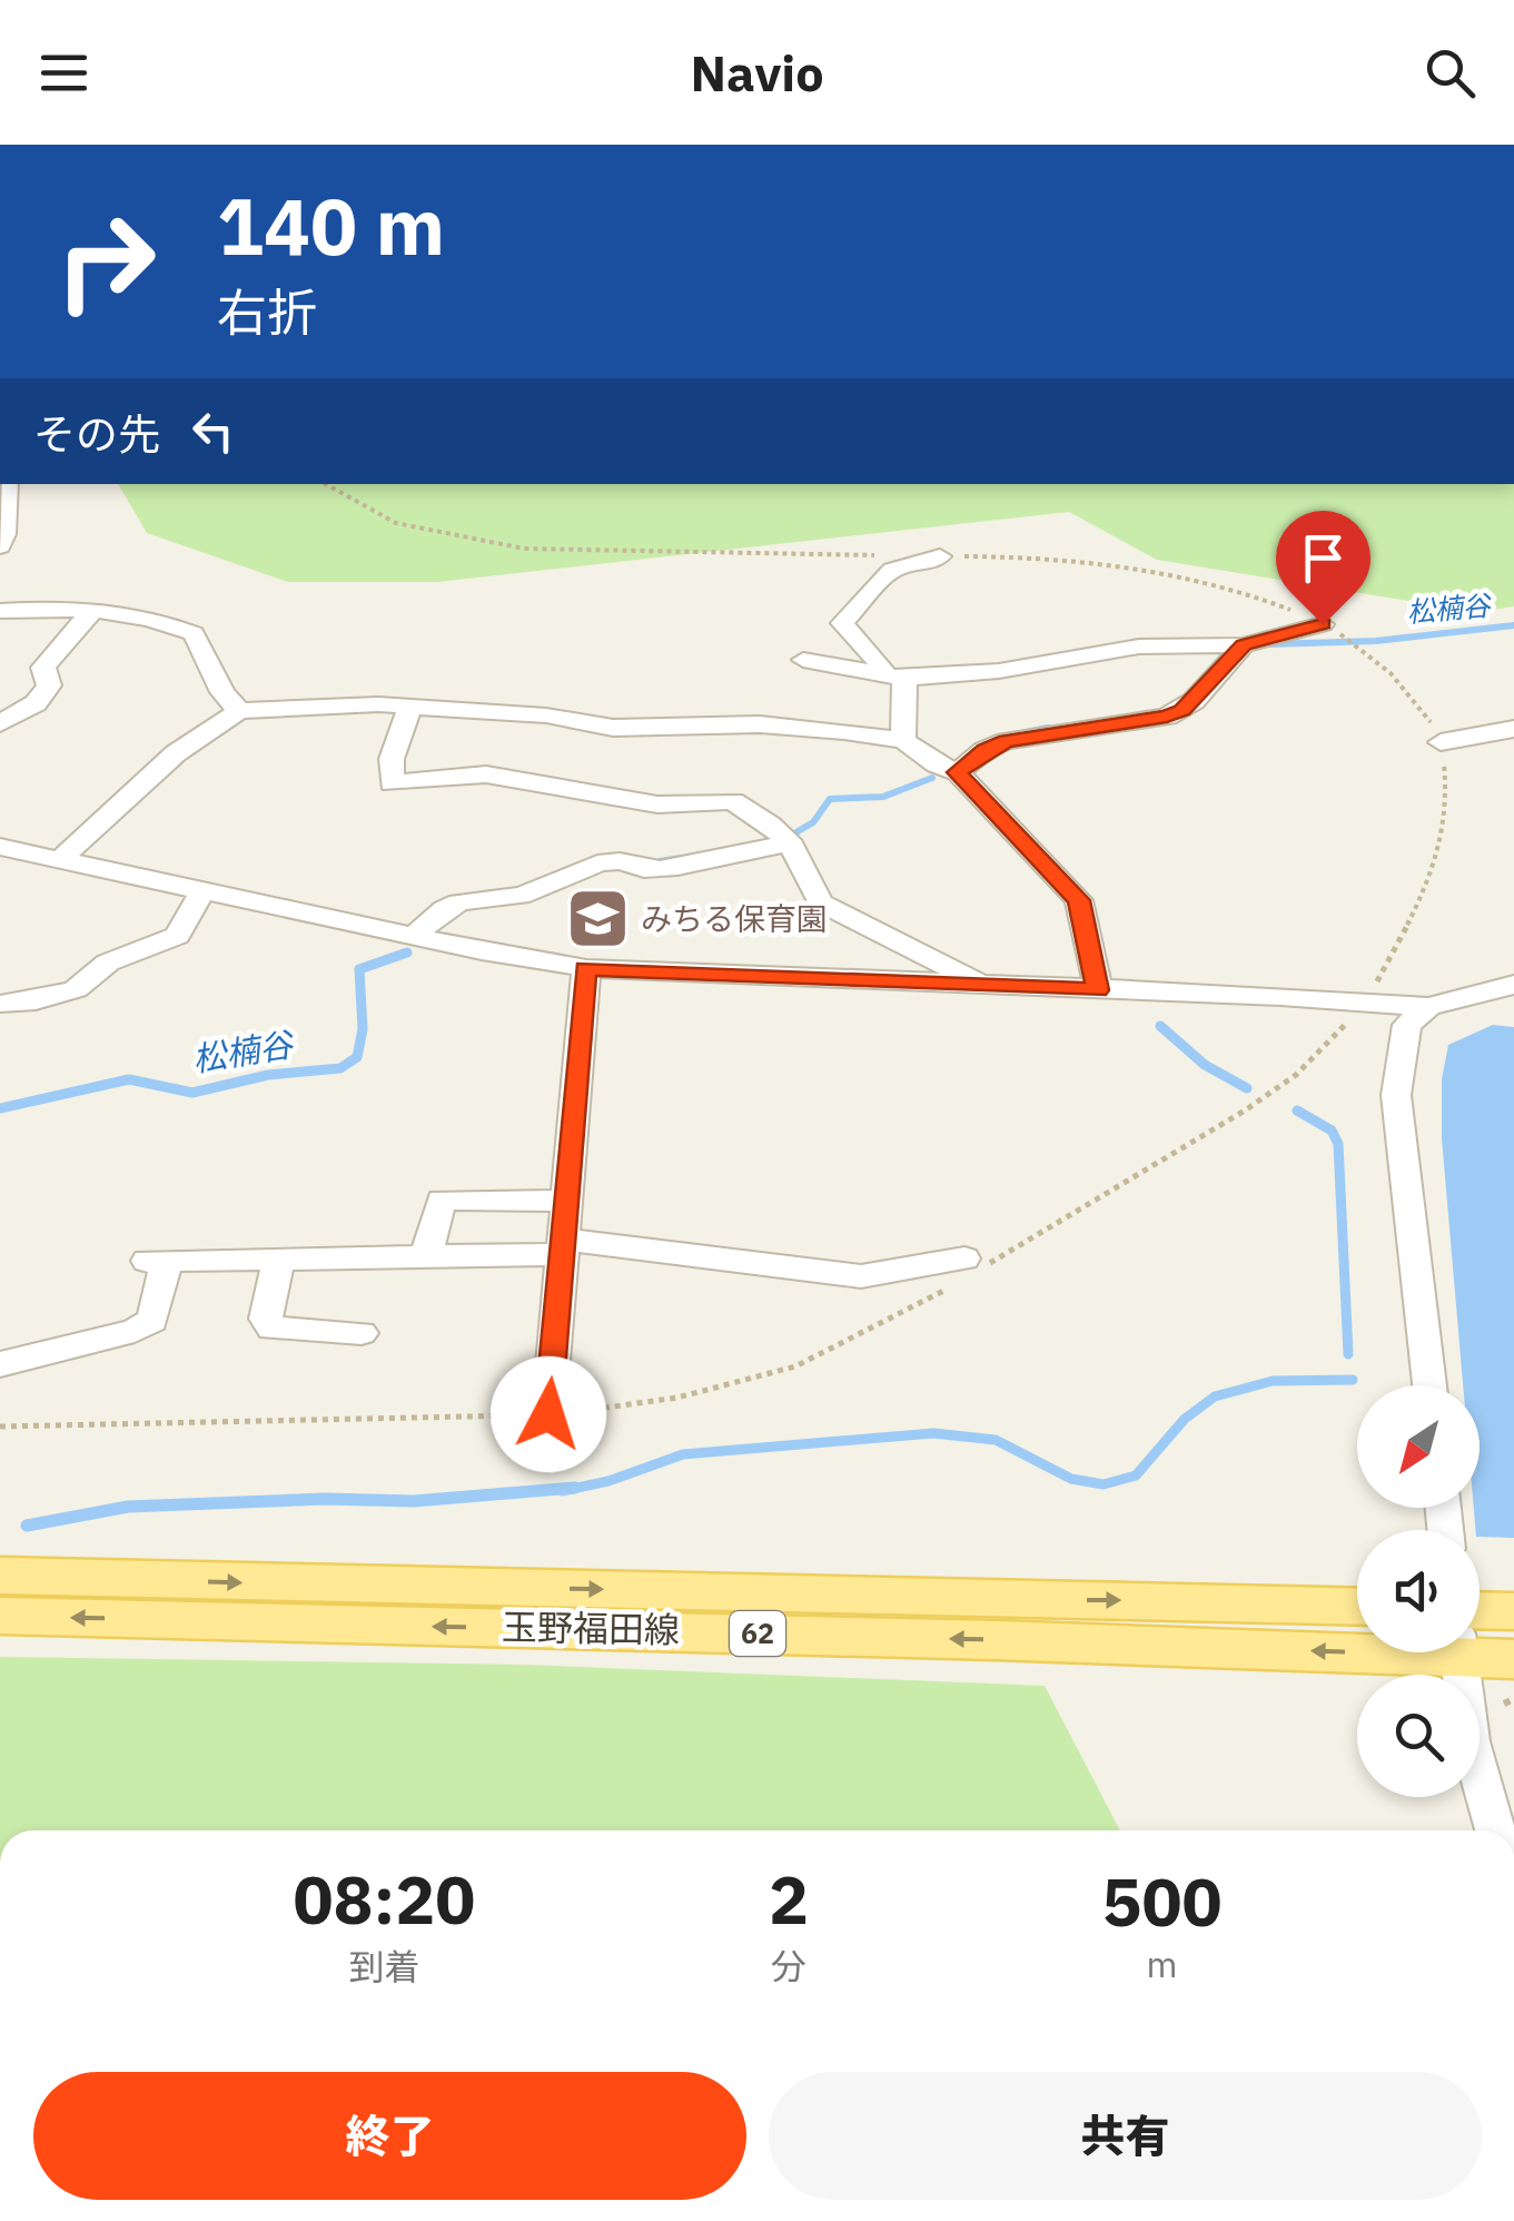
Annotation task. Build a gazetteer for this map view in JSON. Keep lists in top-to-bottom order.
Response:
{
  "streets": {
    "main road": ["玉野福田線", "62"]
  },
  "water": ["松楠谷"],
  "places": {
    "school or university": ["みちる保育園"]
  },
  "north": "bottom left",
  "page": {
    "header": "Navio",
    "turn": ["140 m", "右折"],
    "then": "その先",
    "eta": [
      "08:20",
      "到着",
      "2",
      "分",
      "500",
      "m"
    ],
    "buttons": ["終了", "共有"]
  }
}
